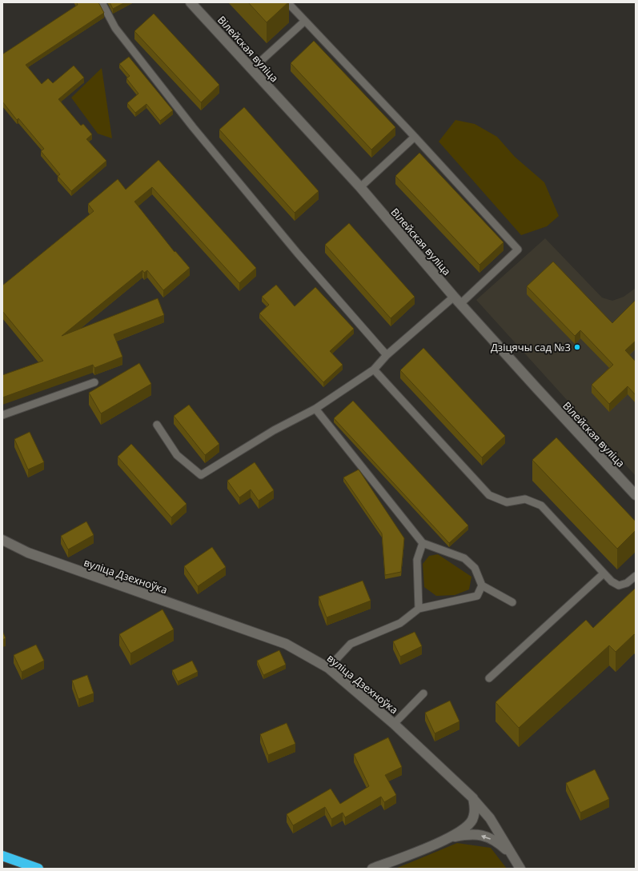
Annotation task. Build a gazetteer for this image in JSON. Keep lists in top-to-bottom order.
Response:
{
  "streets": {
    "street": ["Вілейская вуліца", "вуліца Дзехноўка"]
  },
  "places": ["Дзіцячы сад №3"]
}
